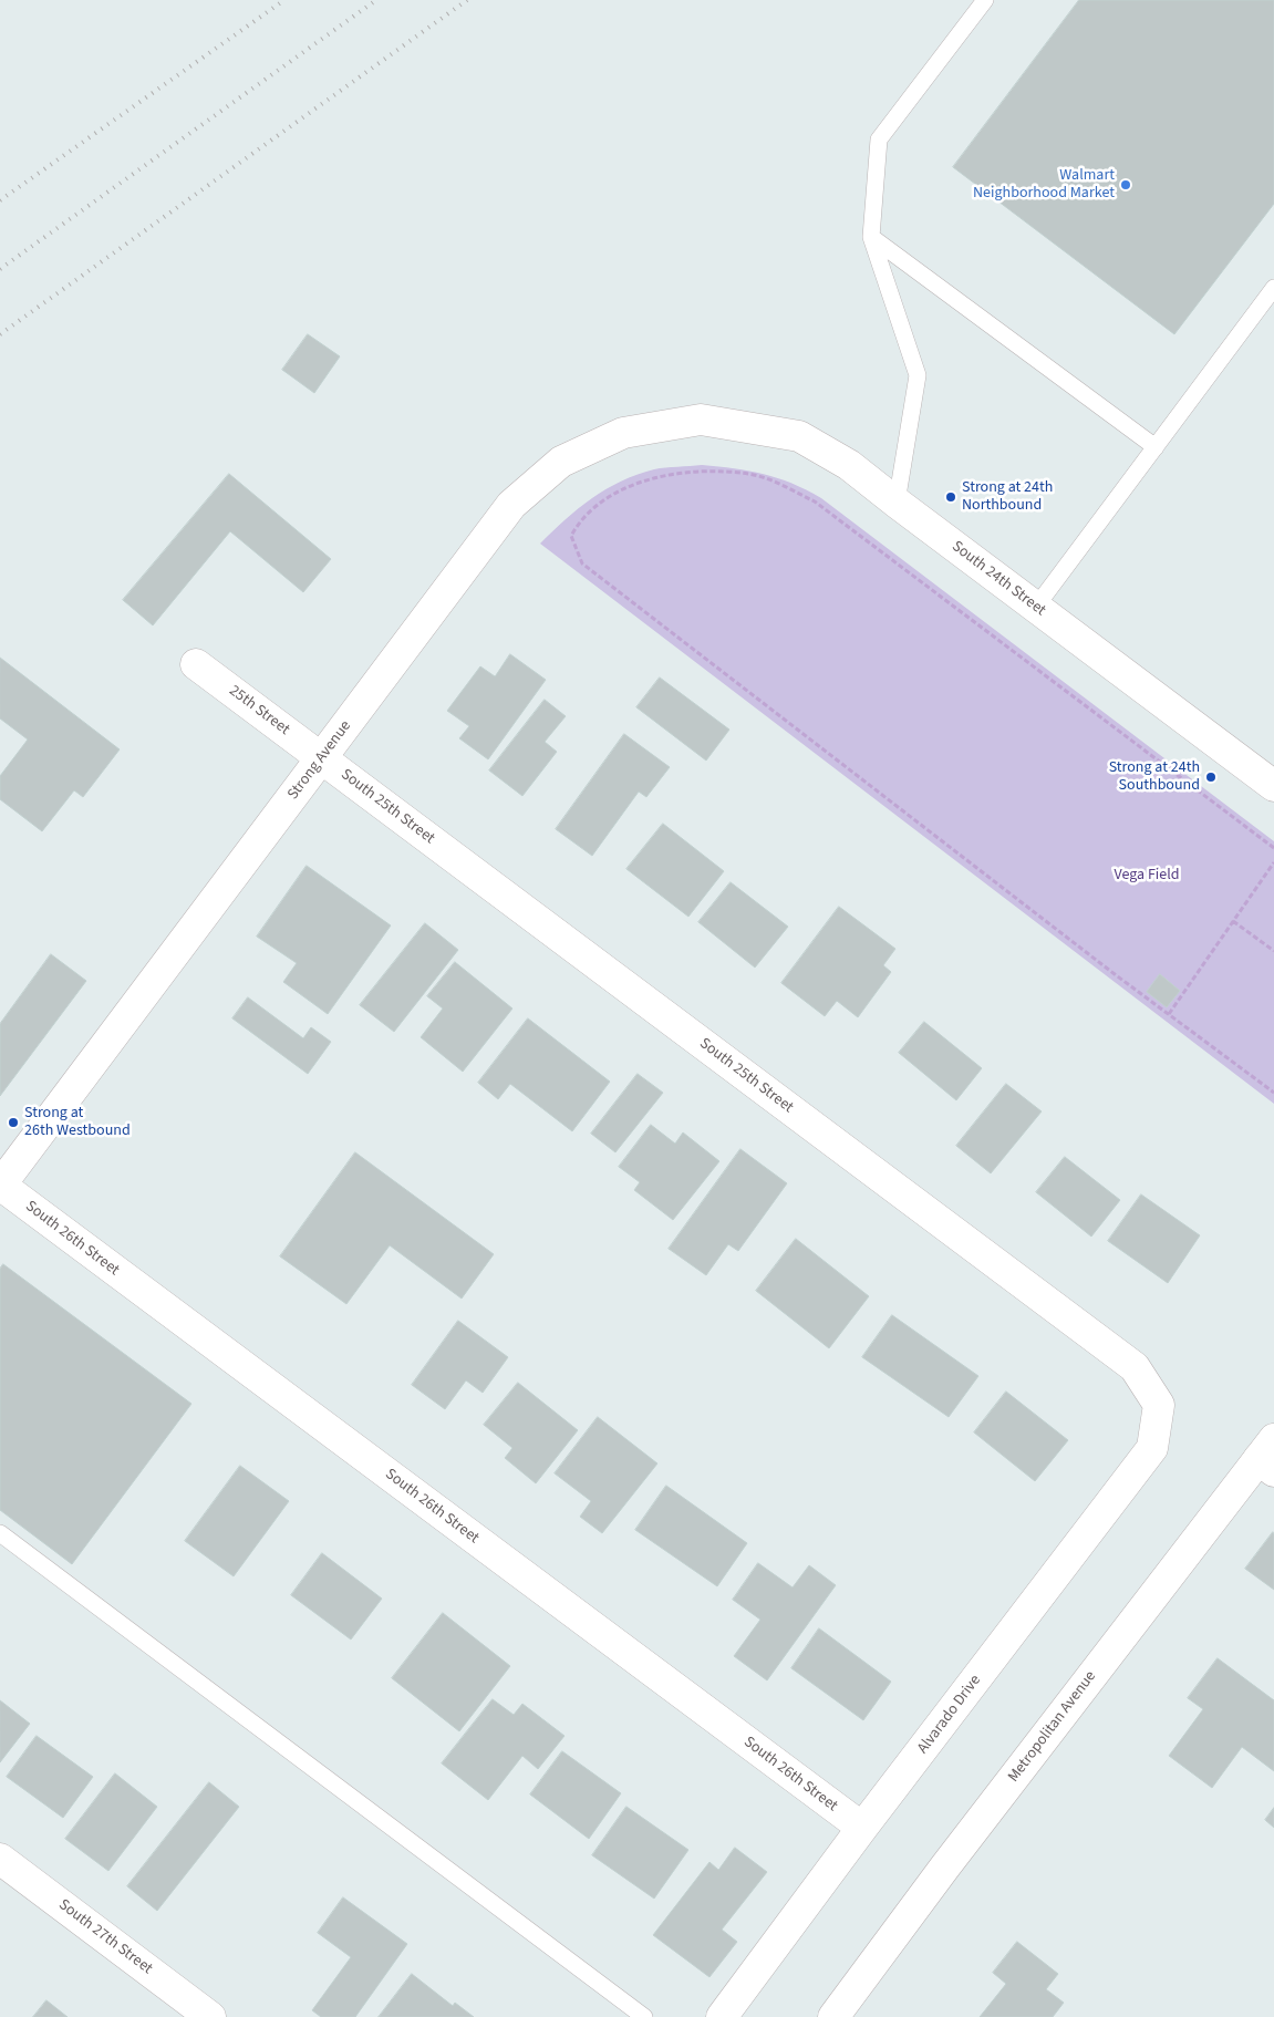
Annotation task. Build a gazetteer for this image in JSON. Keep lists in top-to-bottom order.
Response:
{
  "streets": {
    "street": [
      "South 24th Street",
      "25th Street",
      "Strong Avenue",
      "South 25th Street",
      "South 26th Street",
      "Alvarado Drive",
      "Metropolitan Avenue",
      "South 27th Street"
    ]
  },
  "crossings": [
    ["South 24th Street", "Strong Avenue"],
    ["25th Street", "Strong Avenue"],
    ["25th Street", "South 25th Street"],
    ["Strong Avenue", "South 25th Street"],
    ["Strong Avenue", "South 26th Street"],
    ["South 25th Street", "Alvarado Drive"],
    ["South 26th Street", "Alvarado Drive"]
  ],
  "parks": ["Vega Field"],
  "places": [
    "Walmart Neighborhood Market",
    "Strong at 24th Northbound",
    "Strong at 24th Southbound",
    "Strong at 26th Westbound"
  ]
}
